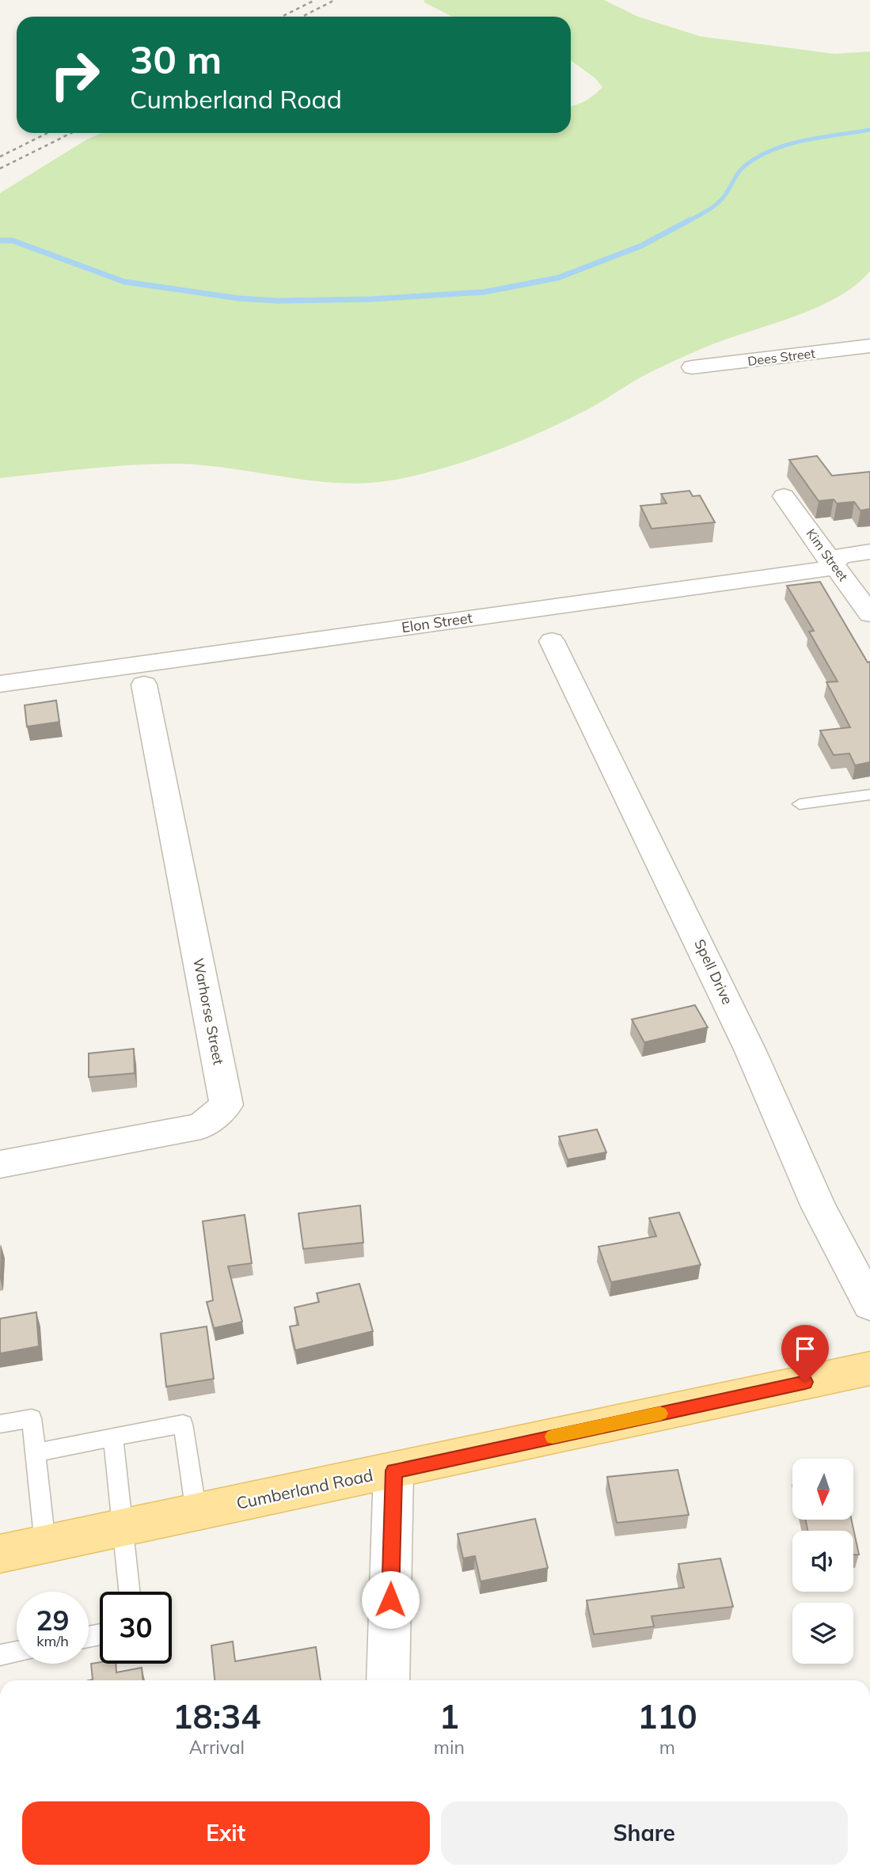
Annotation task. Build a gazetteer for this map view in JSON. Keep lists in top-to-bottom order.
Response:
{
  "streets": {
    "main road": ["Cumberland Road"],
    "street": [
      "Dees Street",
      "Kim Street",
      "Elon Street",
      "Spell Drive",
      "Warhorse Street"
    ]
  },
  "crossings": [
    ["Kim Street", "Elon Street"]
  ],
  "north": "bottom",
  "page": {
    "turn": ["30 m", "Cumberland Road"],
    "speed": "29 km/h",
    "limit": "30",
    "eta": [
      "18:34",
      "Arrival",
      "1",
      "min",
      "110",
      "m"
    ],
    "buttons": ["Exit", "Share"]
  }
}
